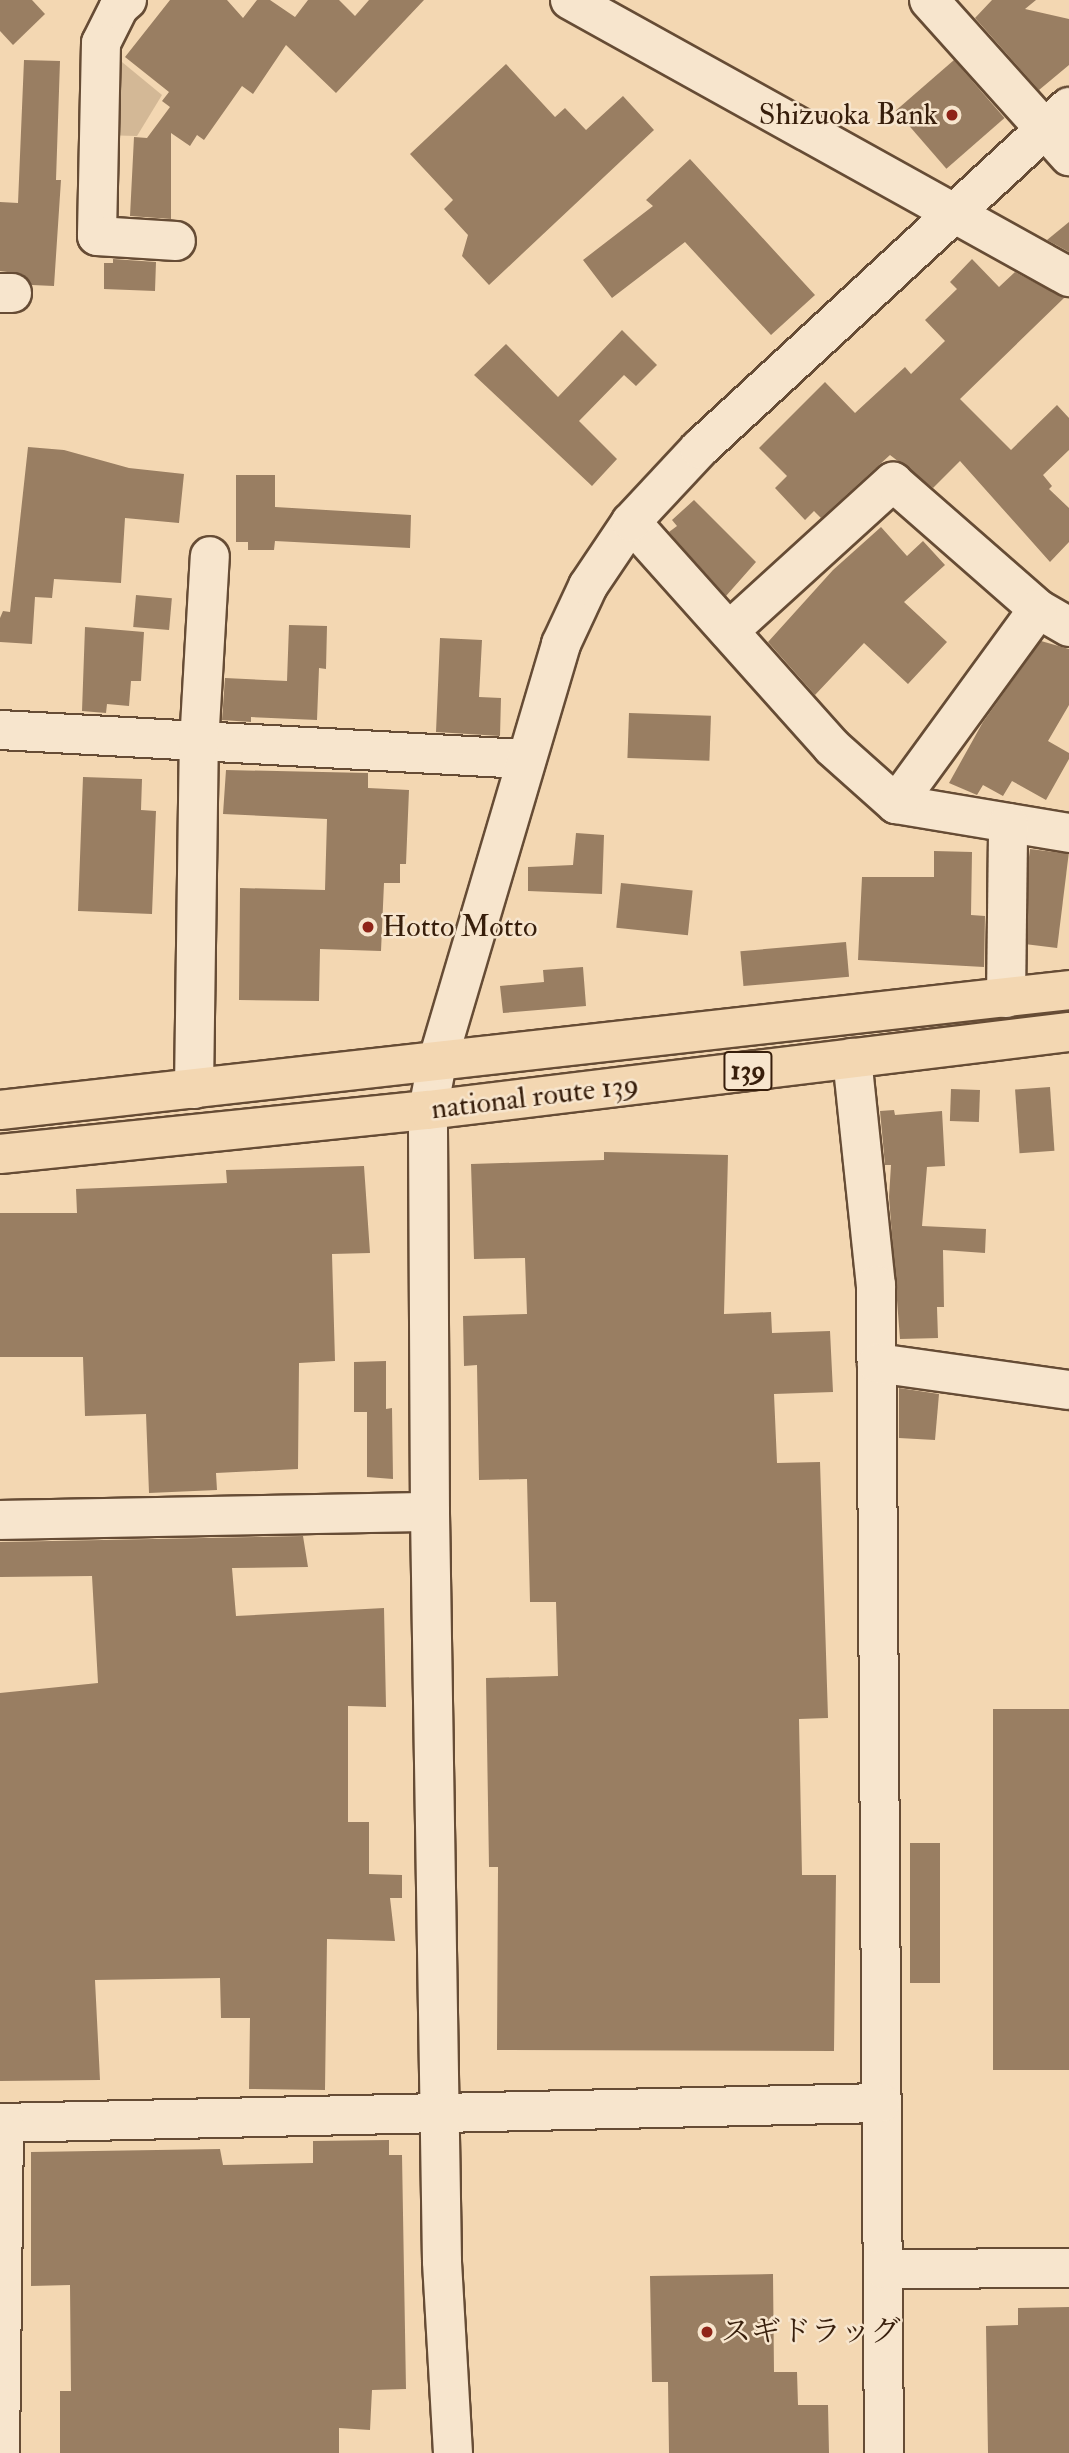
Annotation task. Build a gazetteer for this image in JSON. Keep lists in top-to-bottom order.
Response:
{
  "streets": {
    "highway": ["139", "national route 139"]
  },
  "places": ["Shizuoka Bank", "Hotto Motto", "スギドラッグ"]
}
